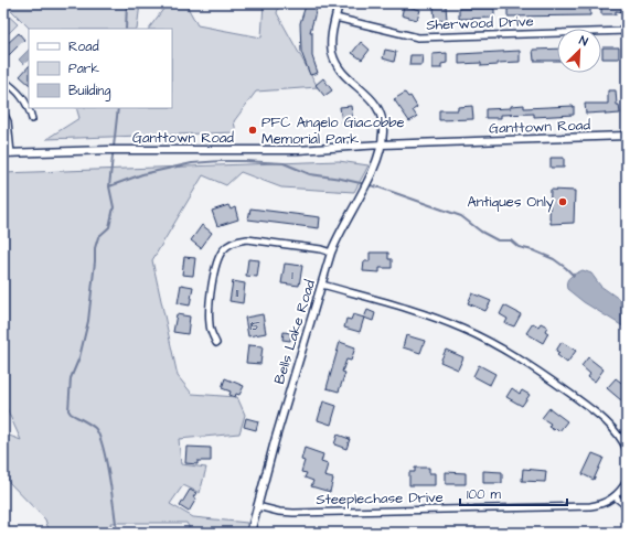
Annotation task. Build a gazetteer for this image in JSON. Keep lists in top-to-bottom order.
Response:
{
  "streets": {
    "street": [
      "Sherwood Drive",
      "Ganttown Road",
      "Bells Lake Road",
      "Steeplechase Drive"
    ]
  },
  "crossings": [
    ["Ganttown Road", "Bells Lake Road"],
    ["Bells Lake Road", "Steeplechase Drive"]
  ],
  "places": ["PFC Angelo Giacobbe Memorial Park", "Antiques Only"],
  "house_numbers": ["1", "11", "15"],
  "legend": ["Road", "Park", "Building"],
  "scale_bar": "100 m",
  "north": "top right"
}
